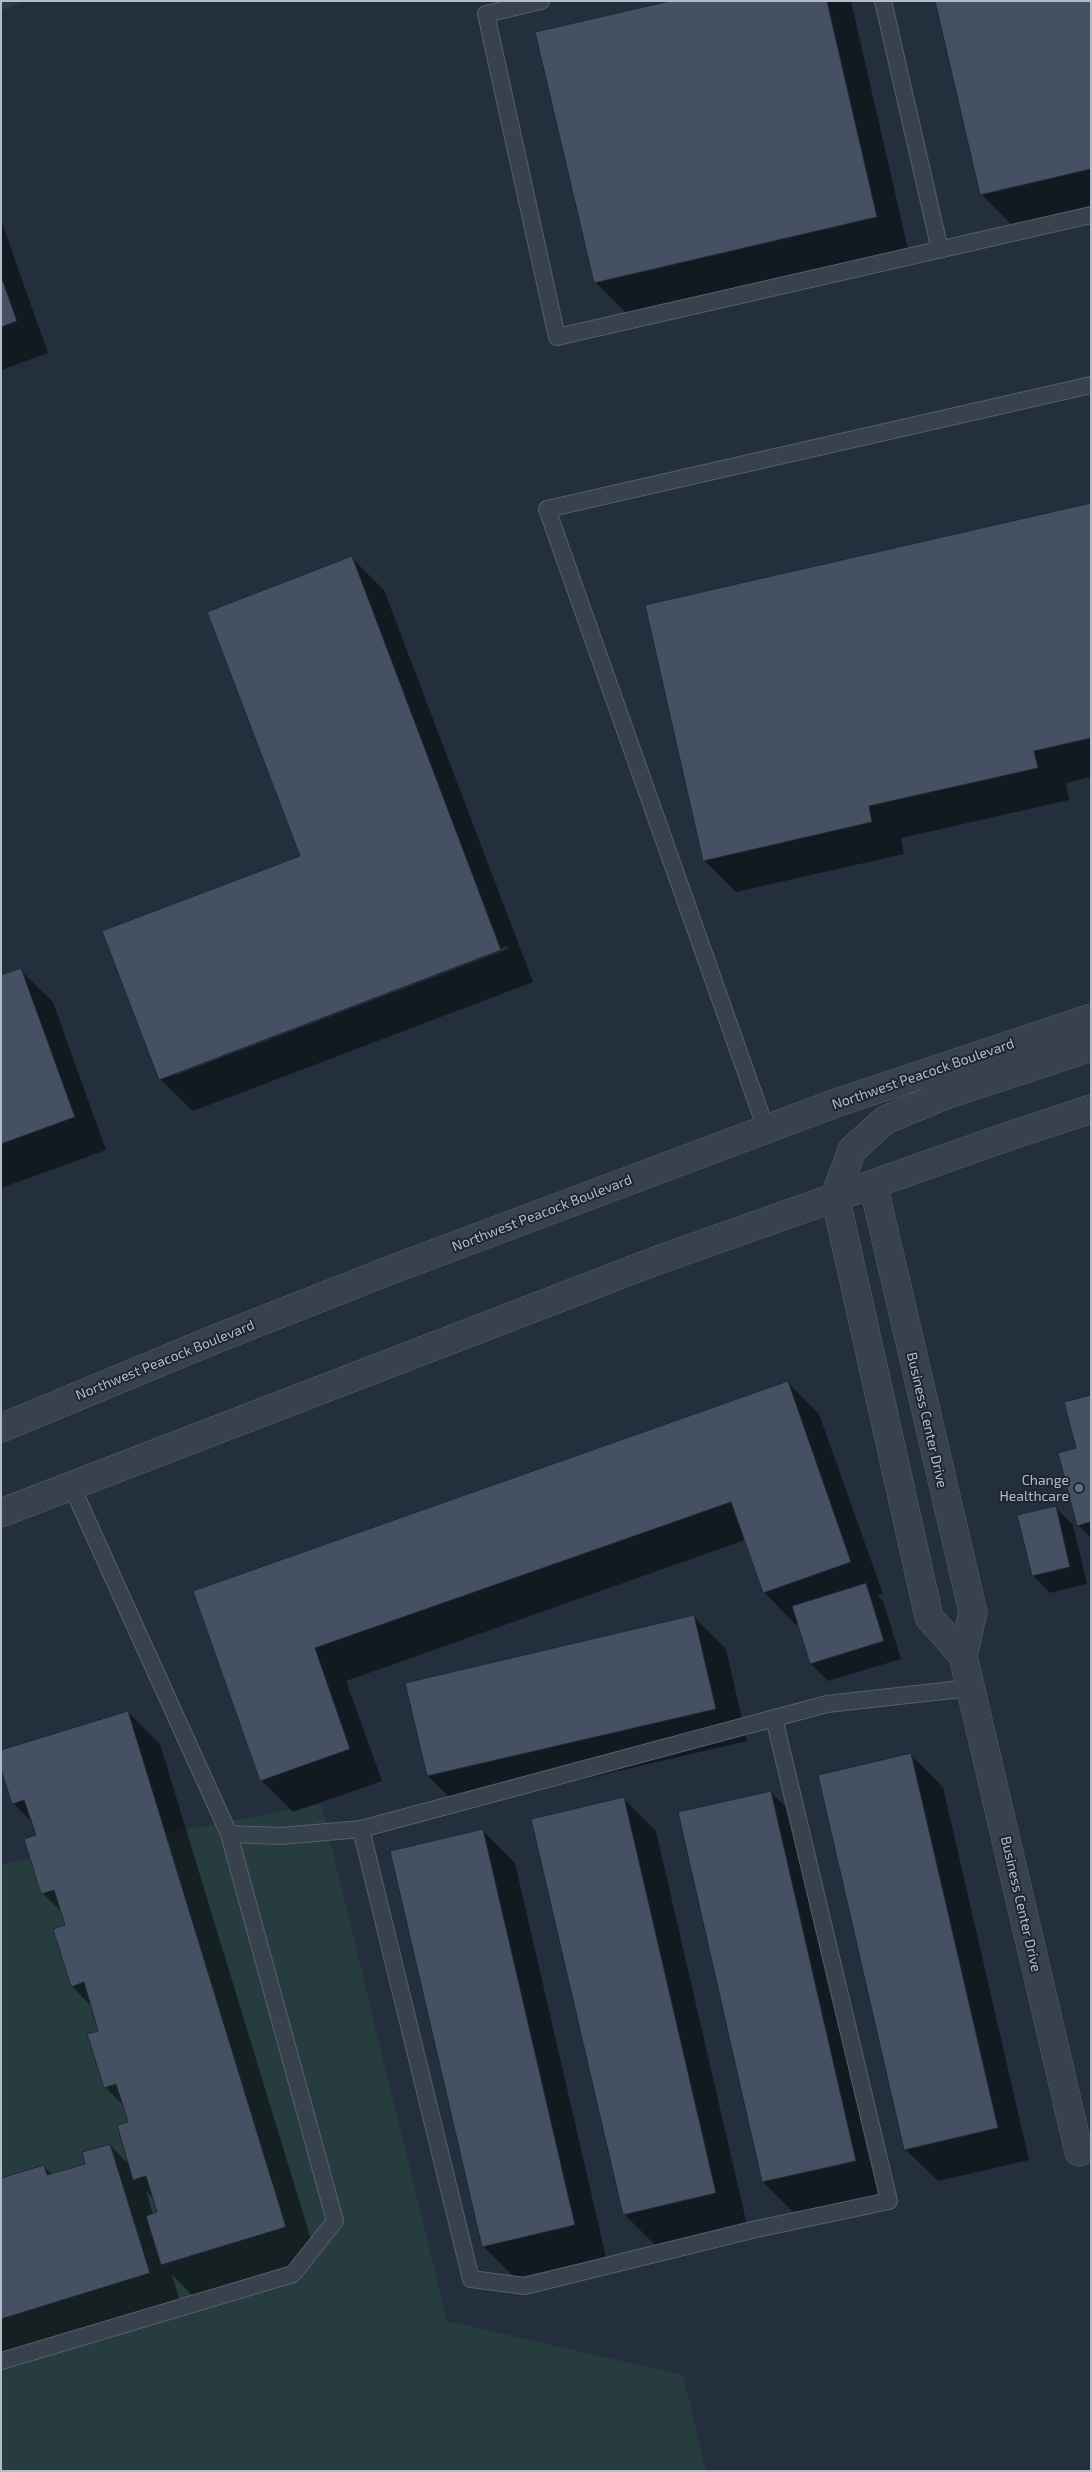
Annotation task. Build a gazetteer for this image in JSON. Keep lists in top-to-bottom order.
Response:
{
  "streets": {
    "street": ["Northwest Peacock Boulevard", "Business Center Drive"]
  },
  "places": ["Change Healthcare"]
}
